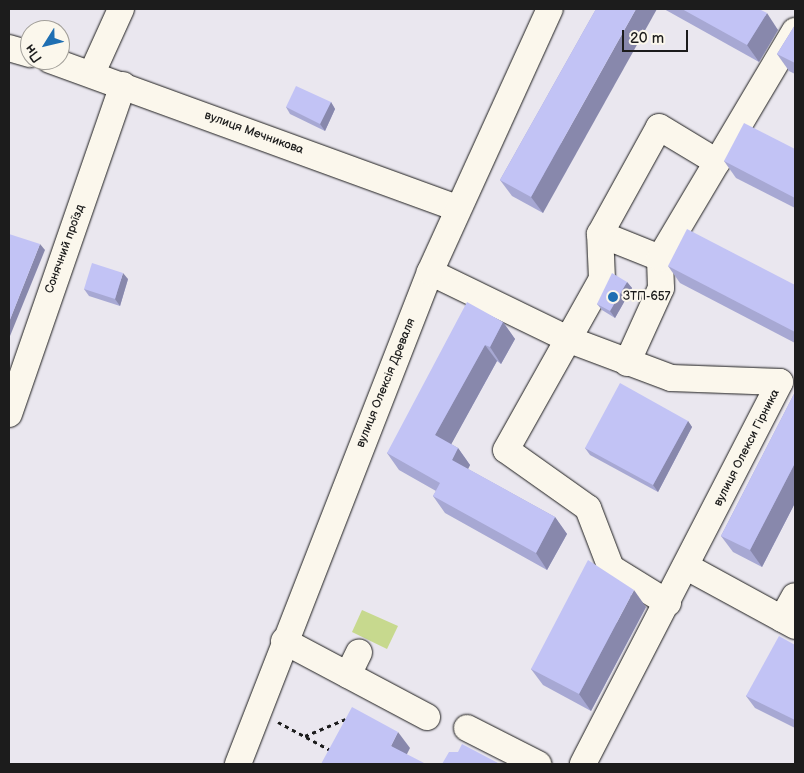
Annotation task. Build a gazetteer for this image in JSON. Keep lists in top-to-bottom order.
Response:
{
  "streets": {
    "street": [
      "вулиця Мечникова",
      "Сонячний проїзд",
      "вулиця Олексія Древаля",
      "вулиця Олекси Гірника"
    ]
  },
  "crossings": [
    ["вулиця Мечникова", "Сонячний проїзд"],
    ["вулиця Мечникова", "вулиця Олексія Древаля"],
    ["вулиця Олексія Древаля", "вулиця Олекси Гірника"]
  ],
  "places": ["ЗТП-657"],
  "scale_bar": "20 m",
  "north": "bottom left"
}
